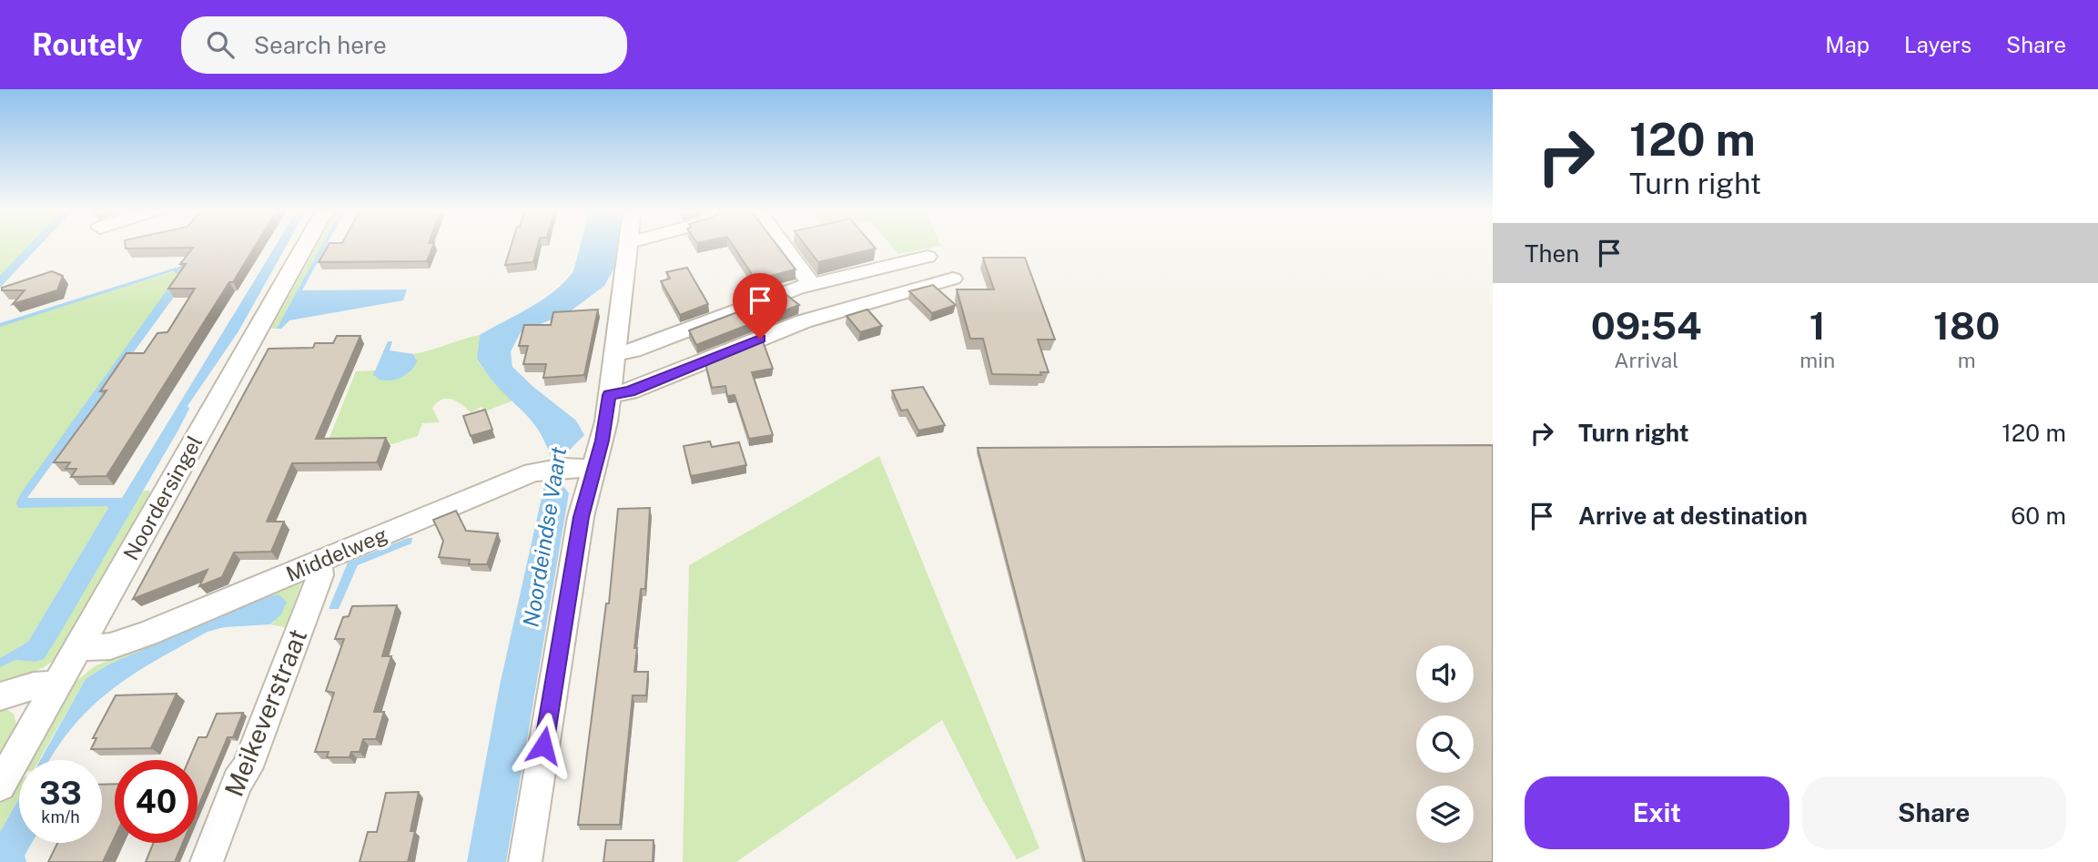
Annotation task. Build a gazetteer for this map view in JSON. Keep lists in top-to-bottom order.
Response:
{
  "streets": {
    "street": ["Noordersingel", "Middelweg", "Meikeverstraat"]
  },
  "crossings": [
    ["Noordersingel", "Middelweg"],
    ["Middelweg", "Meikeverstraat"]
  ],
  "water": ["Noordeindse Vaart"],
  "page": {
    "header": "Routely",
    "search": "Search here",
    "nav": ["Map", "Layers", "Share"],
    "turn": ["120 m", "Turn right"],
    "then": "Then",
    "eta": [
      "09:54",
      "Arrival",
      "1",
      "min",
      "180",
      "m"
    ],
    "list": [
      {
        "name": "Turn right",
        "value": "120 m"
      },
      {
        "name": "Arrive at destination",
        "value": "60 m"
      }
    ],
    "speed": "33 km/h",
    "limit": "40",
    "buttons": ["Exit", "Share"]
  }
}
